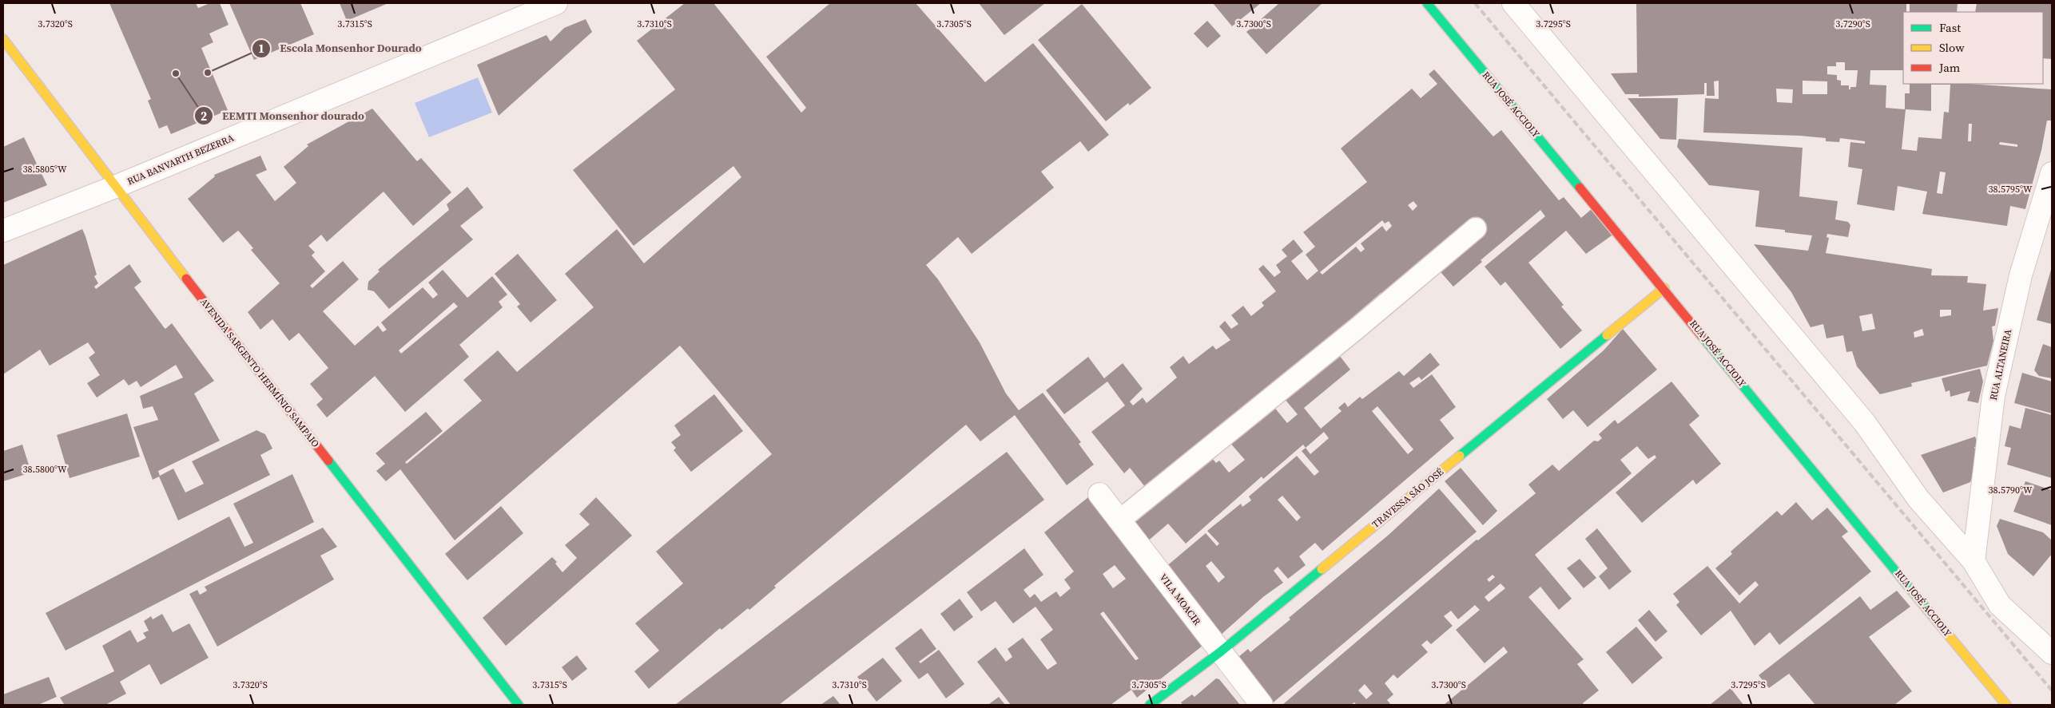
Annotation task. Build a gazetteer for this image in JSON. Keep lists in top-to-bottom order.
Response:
{
  "streets": {
    "street": [
      "RUA JOSÉ ACCIOLY",
      "RUA BANVARTH BEZERRA",
      "RUA ALTANEIRA",
      "AVENIDA SARGENTO HERMÍNIO SAMPAIO",
      "TRAVESSA SÃO JOSÉ",
      "VILA MOACIR"
    ]
  },
  "crossings": [
    ["RUA JOSÉ ACCIOLY", "TRAVESSA SÃO JOSÉ"],
    ["RUA BANVARTH BEZERRA", "AVENIDA SARGENTO HERMÍNIO SAMPAIO"],
    ["TRAVESSA SÃO JOSÉ", "VILA MOACIR"]
  ],
  "places": ["Escola Monsenhor Dourado", "EEMTI Monsenhor dourado"],
  "legend": ["Fast", "Slow", "Jam"],
  "coordinates": [
    "3.7320°S",
    "3.7315°S",
    "3.7310°S",
    "3.7305°S",
    "3.7300°S",
    "3.7295°S",
    "3.7290°S",
    "38.5805°W",
    "38.5795°W",
    "38.5800°W",
    "38.5790°W"
  ]
}
